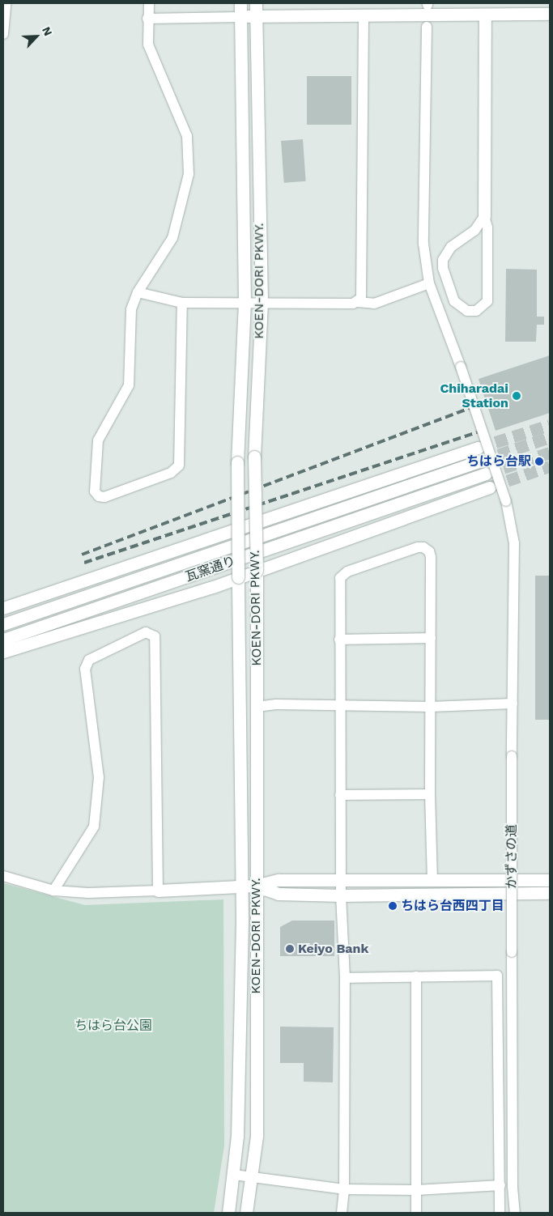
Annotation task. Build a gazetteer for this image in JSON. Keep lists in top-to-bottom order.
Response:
{
  "streets": {
    "street": ["KOEN-DORI PKWY.", "瓦窯通り", "かずさの道"]
  },
  "parks": ["ちはら台公園"],
  "places": [
    "Chiharadai Station",
    "ちはら台駅",
    "ちはら台西四丁目",
    "Keiyo Bank"
  ],
  "north": "top right"
}
